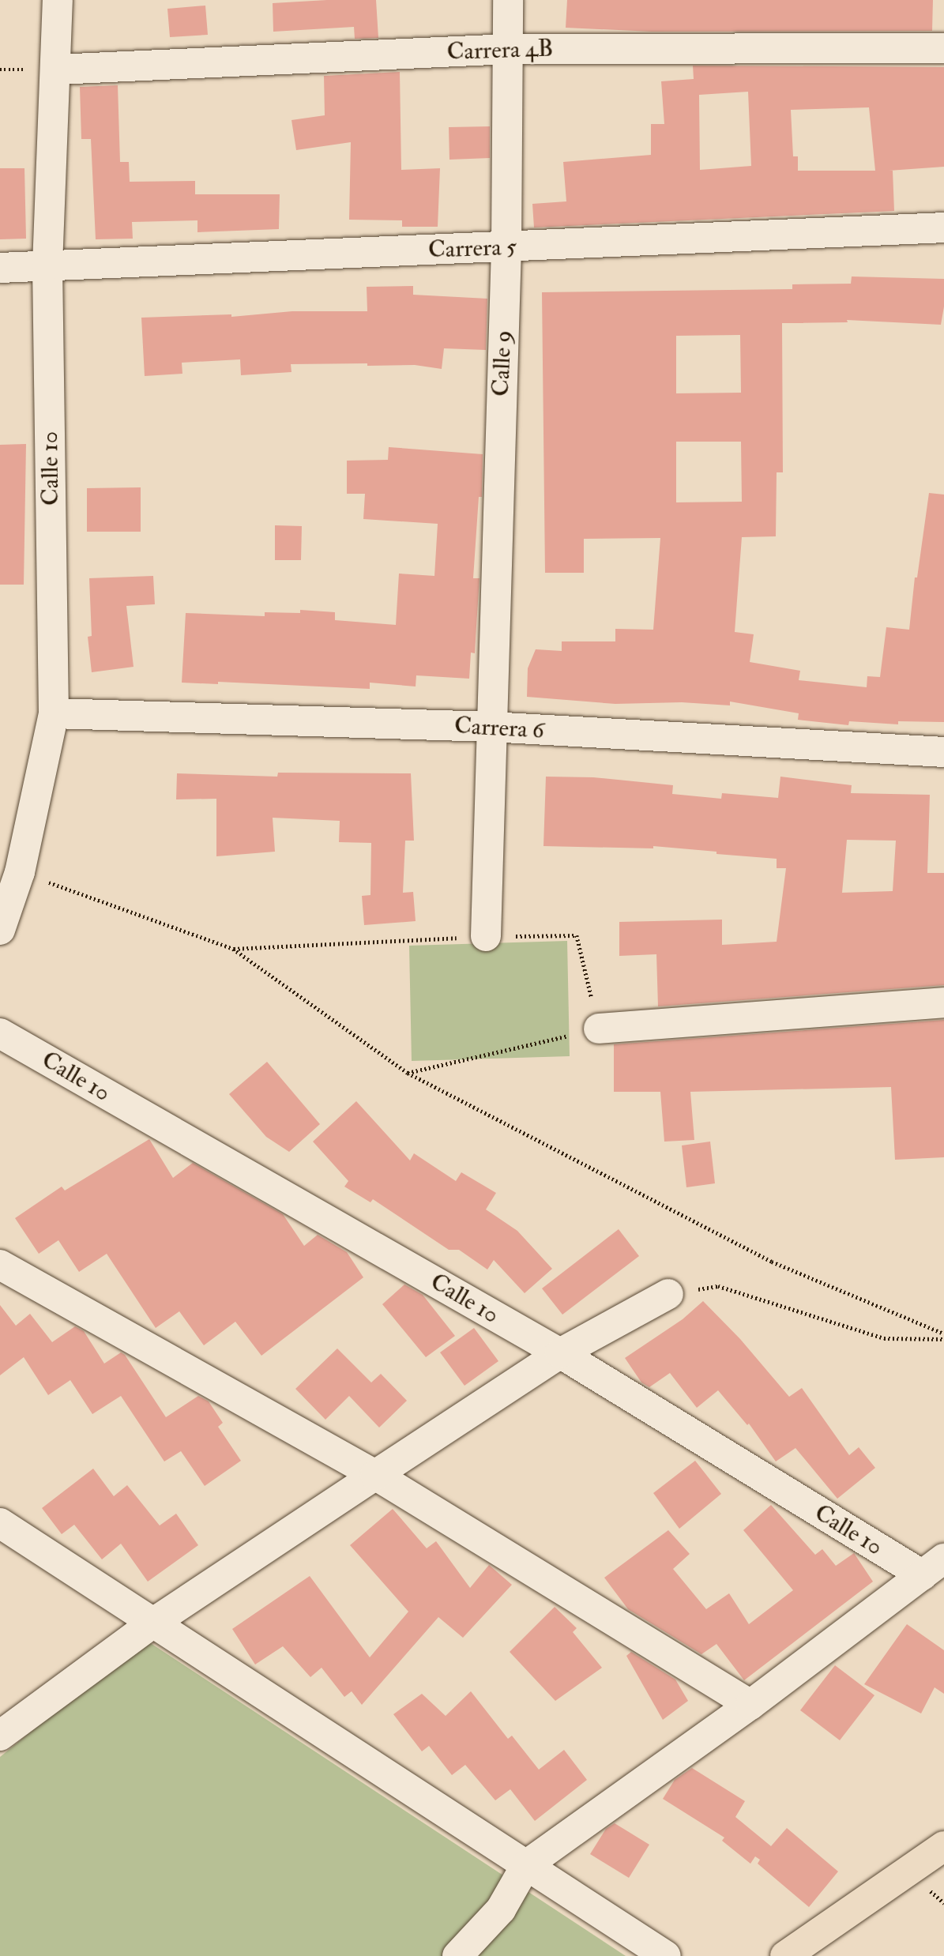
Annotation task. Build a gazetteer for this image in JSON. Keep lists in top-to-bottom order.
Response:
{
  "streets": {
    "street": [
      "Carrera 4B",
      "Carrera 5",
      "Calle 9",
      "Calle 10",
      "Carrera 6"
    ]
  },
  "crossings": [
    ["Carrera 4B", "Calle 9"],
    ["Carrera 4B", "Calle 10"],
    ["Carrera 5", "Calle 9"],
    ["Carrera 5", "Calle 10"],
    ["Calle 9", "Carrera 6"],
    ["Calle 10", "Carrera 6"]
  ]
}
